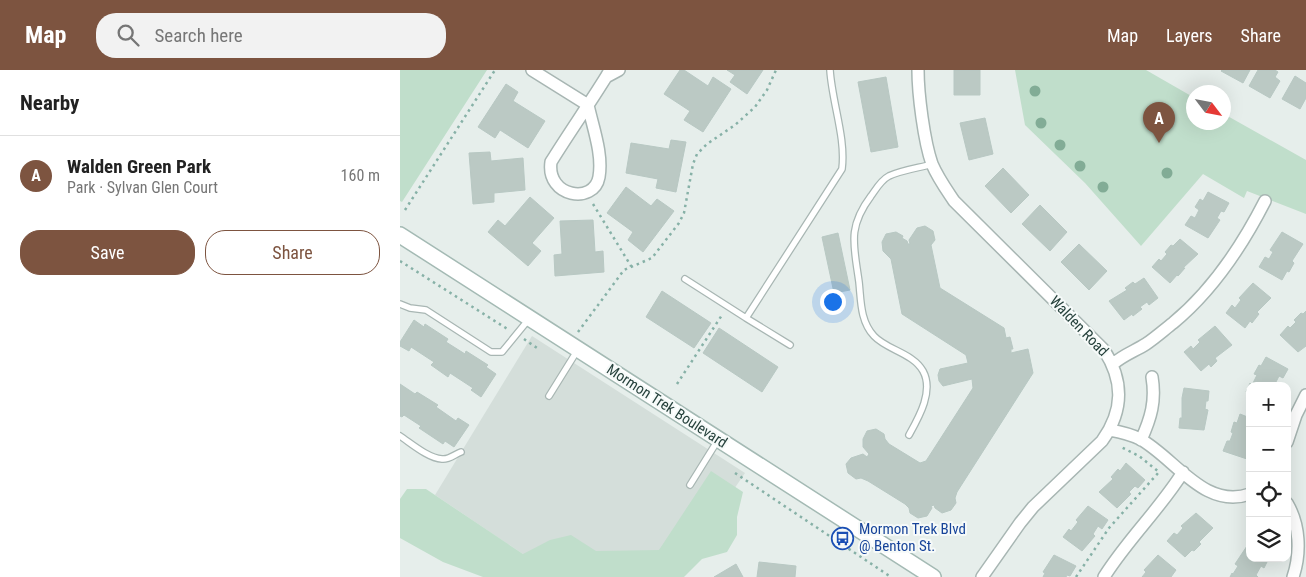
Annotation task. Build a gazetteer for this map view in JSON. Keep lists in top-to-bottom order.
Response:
{
  "streets": {
    "main road": ["Mormon Trek Boulevard"],
    "street": ["Walden Road"]
  },
  "places": {
    "bus stop": ["Mormon Trek Blvd @ Benton St."]
  },
  "north": "bottom right",
  "page": {
    "header": "Map",
    "search": "Search here",
    "nav": ["Map", "Layers", "Share"],
    "heading": "Nearby",
    "pins": "A",
    "list": [
      {
        "mark": "A",
        "name": "Walden Green Park",
        "note": "Park · Sylvan Glen Court",
        "value": "160 m"
      }
    ],
    "buttons": ["Save", "Share"],
    "map_buttons": ["+", "−"]
  }
}
